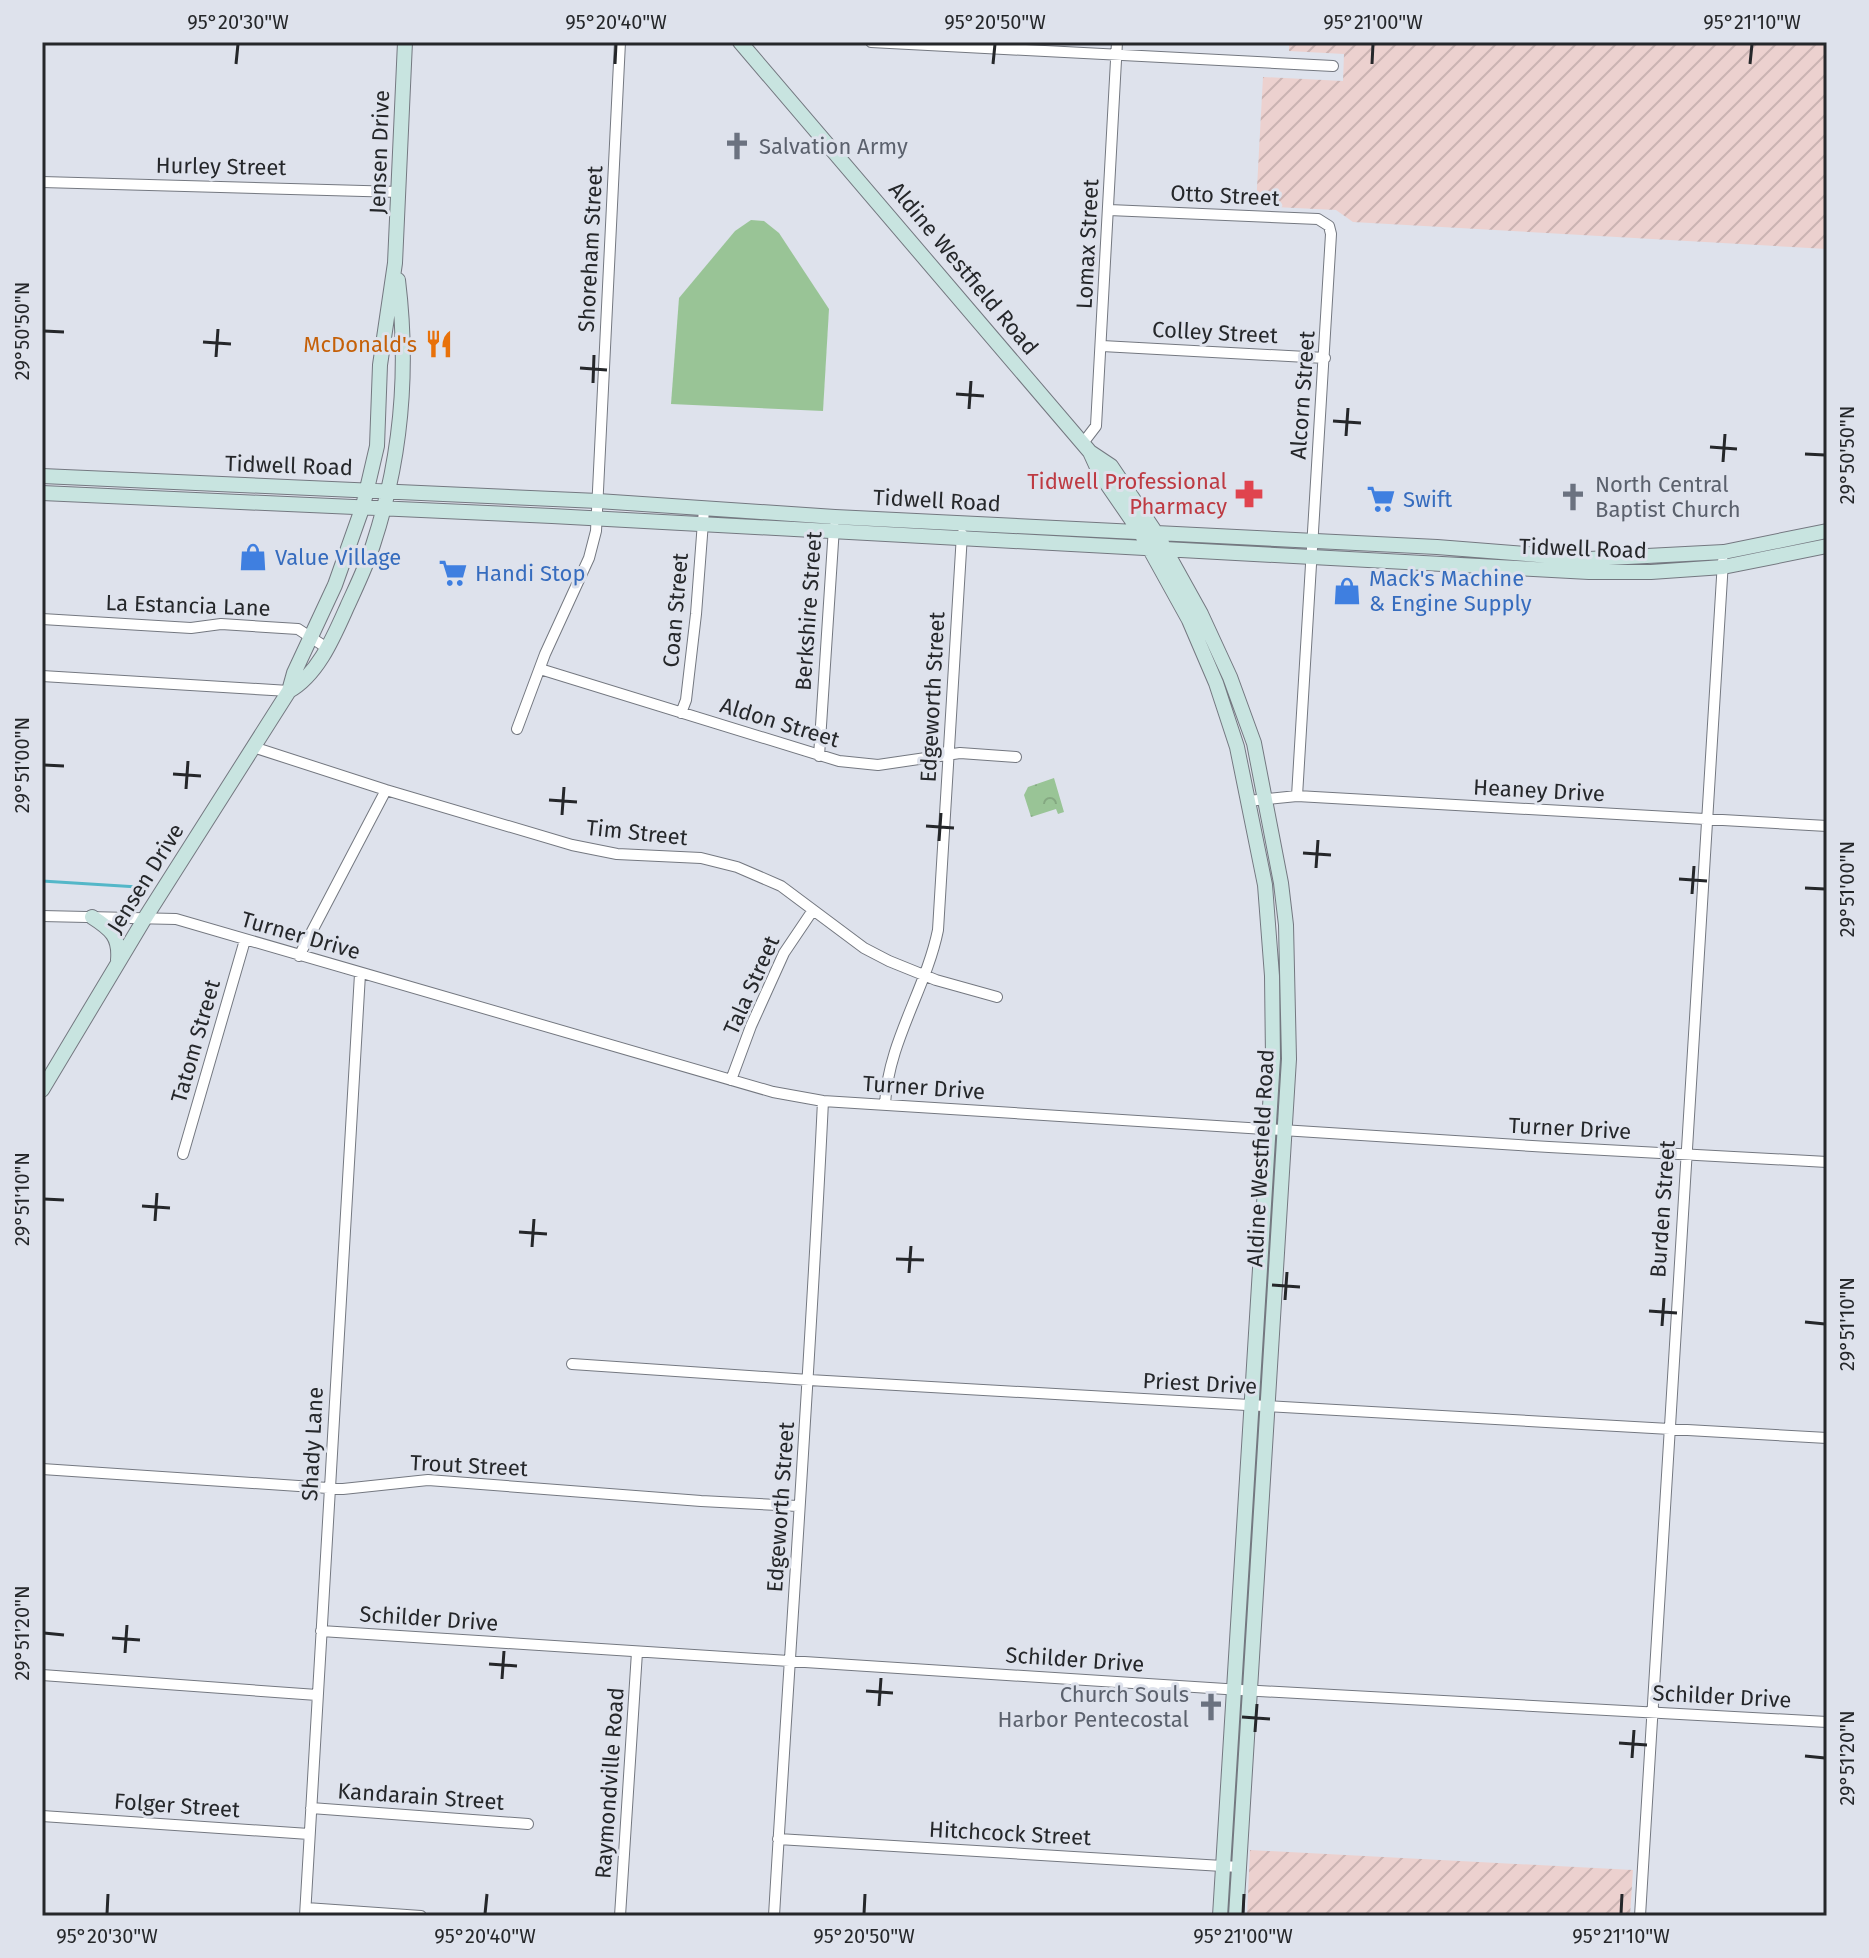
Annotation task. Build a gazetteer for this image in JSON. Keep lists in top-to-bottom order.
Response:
{
  "streets": {
    "main road": ["Jensen Drive", "Aldine Westfield Road", "Tidwell Road"],
    "street": [
      "Hurley Street",
      "Otto Street",
      "Lomax Street",
      "Shoreham Street",
      "Colley Street",
      "Alcorn Street",
      "La Estancia Lane",
      "Coan Street",
      "Berkshire Street",
      "Edgeworth Street",
      "Aldon Street",
      "Heaney Drive",
      "Tim Street",
      "Turner Drive",
      "Tala Street",
      "Tatom Street",
      "Burden Street",
      "Priest Drive",
      "Shady Lane",
      "Trout Street",
      "Schilder Drive",
      "Raymondville Road",
      "Kandarain Street",
      "Folger Street",
      "Hitchcock Street"
    ]
  },
  "crossings": [
    ["Jensen Drive", "Hurley Street"],
    ["Jensen Drive", "Tidwell Road"],
    ["Jensen Drive", "La Estancia Lane"],
    ["Jensen Drive", "Tim Street"],
    ["Jensen Drive", "Turner Drive"],
    ["Otto Street", "Lomax Street"],
    ["Otto Street", "Alcorn Street"],
    ["Lomax Street", "Aldine Westfield Road"],
    ["Lomax Street", "Colley Street"],
    ["Shoreham Street", "Tidwell Road"],
    ["Shoreham Street", "Aldon Street"],
    ["Aldine Westfield Road", "Tidwell Road"],
    ["Aldine Westfield Road", "Heaney Drive"],
    ["Aldine Westfield Road", "Turner Drive"],
    ["Aldine Westfield Road", "Priest Drive"],
    ["Aldine Westfield Road", "Schilder Drive"],
    ["Aldine Westfield Road", "Hitchcock Street"],
    ["Colley Street", "Alcorn Street"],
    ["Alcorn Street", "Tidwell Road"],
    ["Alcorn Street", "Heaney Drive"],
    ["Tidwell Road", "Coan Street"],
    ["Tidwell Road", "Berkshire Street"],
    ["Tidwell Road", "Edgeworth Street"],
    ["Tidwell Road", "Burden Street"],
    ["Coan Street", "Aldon Street"],
    ["Berkshire Street", "Aldon Street"],
    ["Edgeworth Street", "Aldon Street"],
    ["Edgeworth Street", "Tim Street"],
    ["Edgeworth Street", "Turner Drive"],
    ["Edgeworth Street", "Priest Drive"],
    ["Edgeworth Street", "Trout Street"],
    ["Edgeworth Street", "Schilder Drive"],
    ["Edgeworth Street", "Hitchcock Street"],
    ["Heaney Drive", "Burden Street"],
    ["Tim Street", "Tala Street"],
    ["Turner Drive", "Tala Street"],
    ["Turner Drive", "Tatom Street"],
    ["Turner Drive", "Burden Street"],
    ["Turner Drive", "Shady Lane"],
    ["Burden Street", "Priest Drive"],
    ["Burden Street", "Schilder Drive"],
    ["Shady Lane", "Trout Street"],
    ["Shady Lane", "Schilder Drive"],
    ["Shady Lane", "Kandarain Street"],
    ["Shady Lane", "Folger Street"],
    ["Schilder Drive", "Raymondville Road"]
  ],
  "places": {
    "church": ["Salvation Army", "North Central Baptist Church", "Church Souls Harbor Pentecostal"],
    "restaurant": ["McDonald's"],
    "pharmacy": ["Tidwell Professional Pharmacy"],
    "supermarket": ["Swift", "Handi Stop"],
    "shop": ["Value Village", "Mack's Machine & Engine Supply"]
  },
  "coordinates": [
    "95°20'30\"W",
    "95°20'40\"W",
    "95°20'50\"W",
    "95°21'00\"W",
    "95°21'10\"W",
    "29°50'50\"N",
    "29°51'00\"N",
    "29°51'10\"N",
    "29°51'20\"N"
  ]
}
